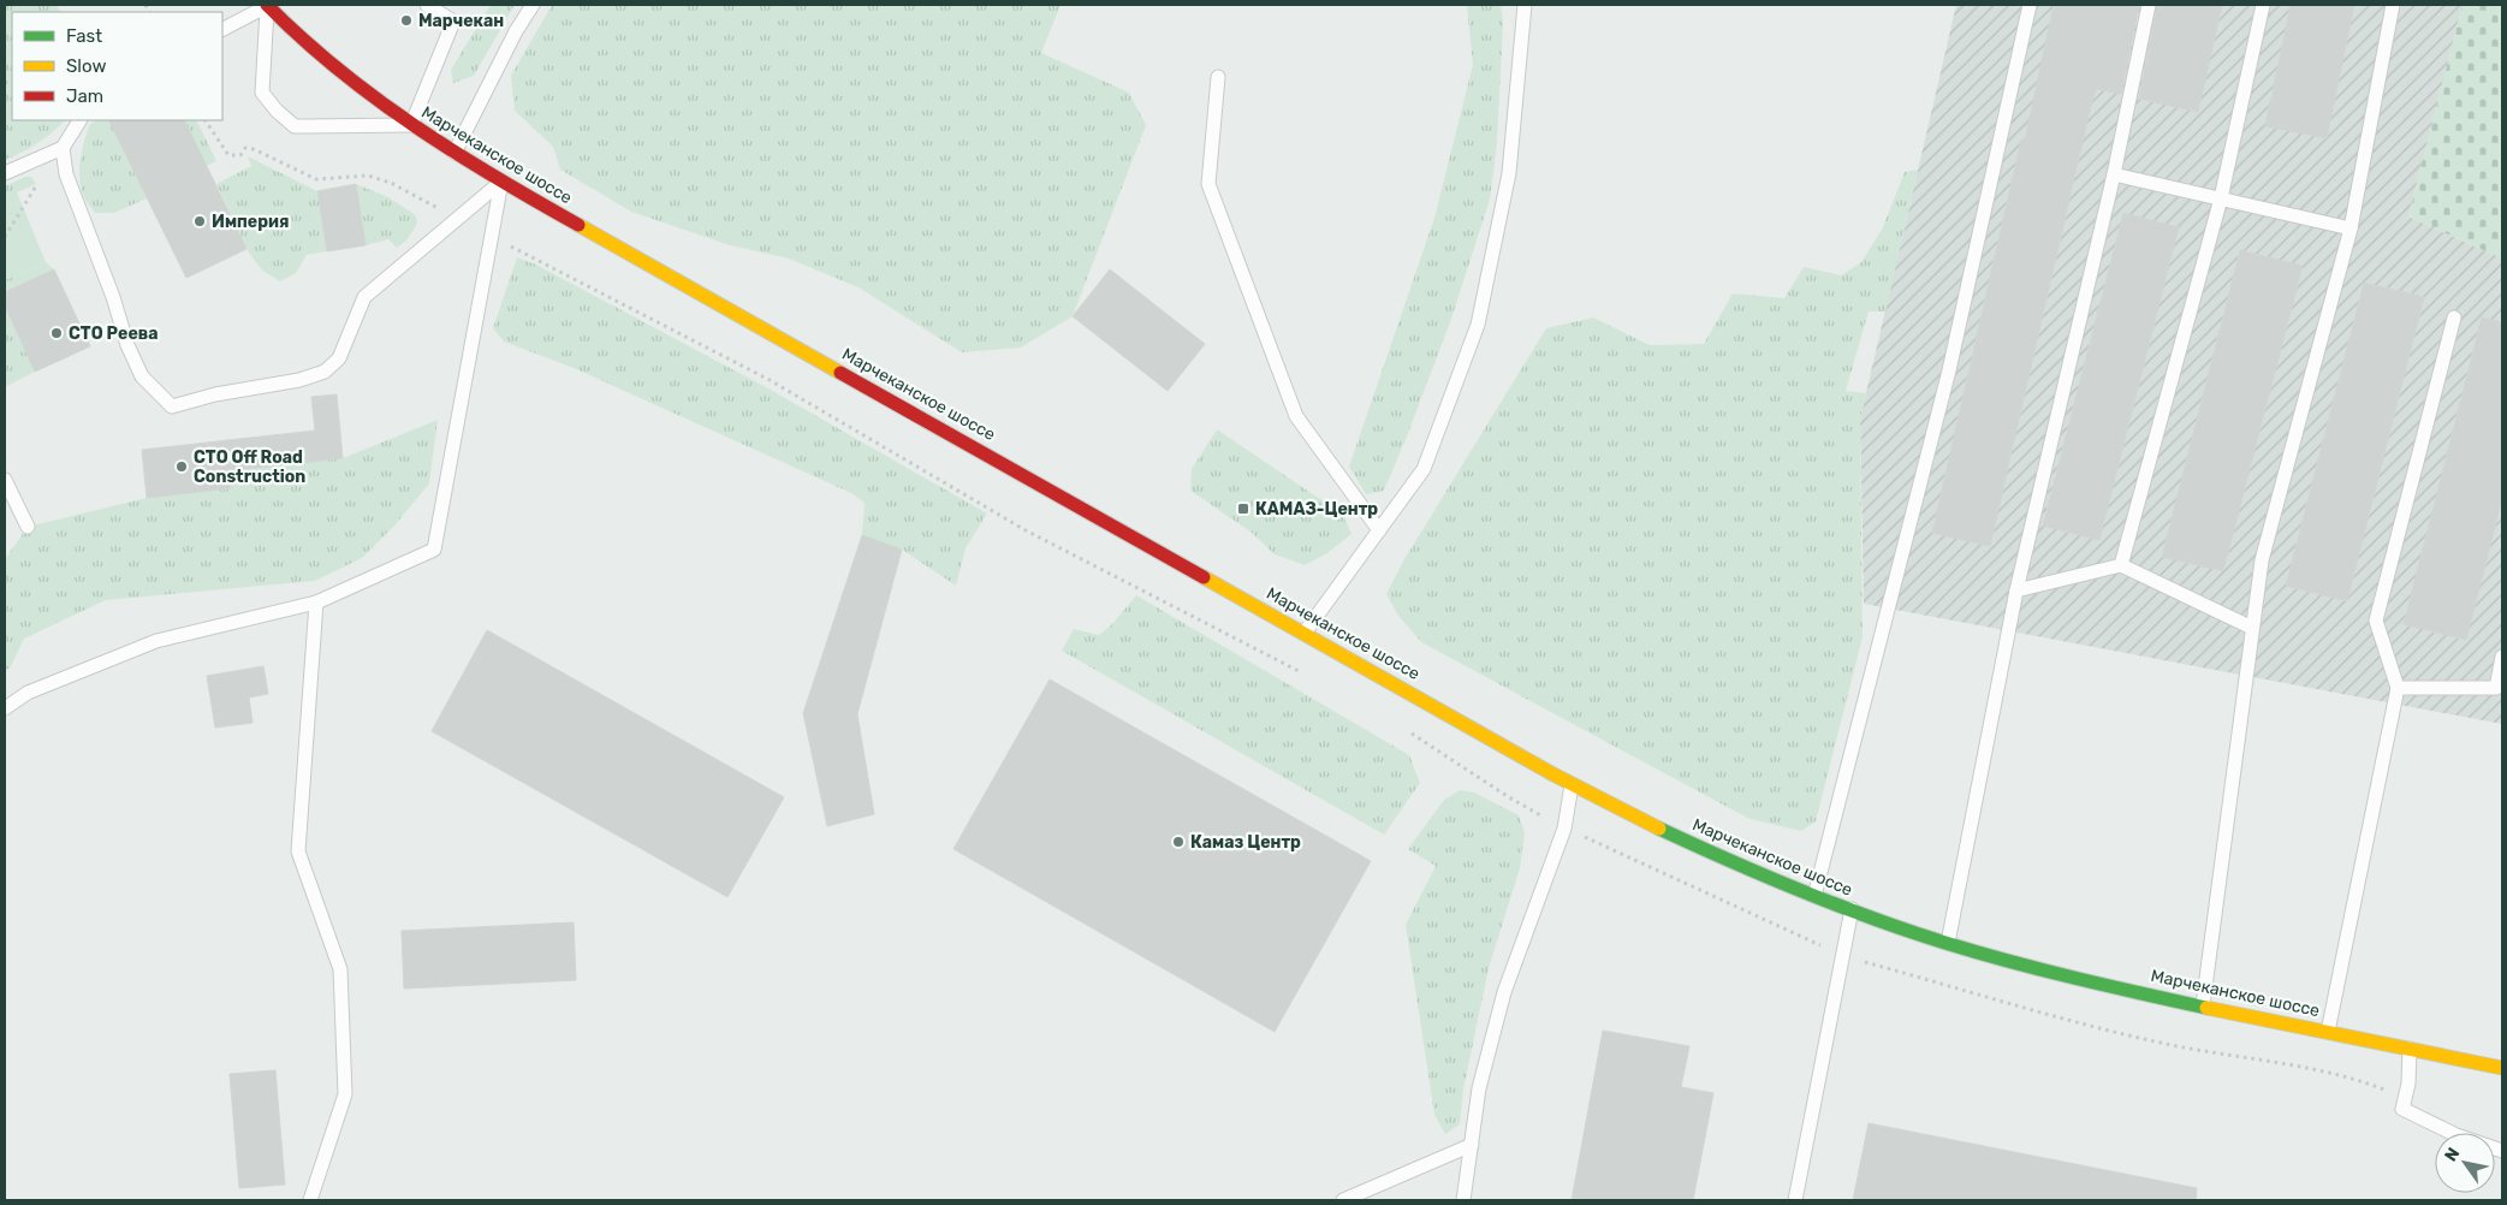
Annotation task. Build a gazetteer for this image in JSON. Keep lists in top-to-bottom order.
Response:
{
  "streets": {
    "street": ["Марчеканское шоссе"]
  },
  "places": {
    "other": [
      "Марчекан",
      "Империя",
      "СТО Реева",
      "СТО Off Road Construction",
      "Камаз Центр"
    ],
    "transit": ["КАМАЗ-Центр"]
  },
  "legend": ["Fast", "Slow", "Jam"],
  "north": "top left"
}
